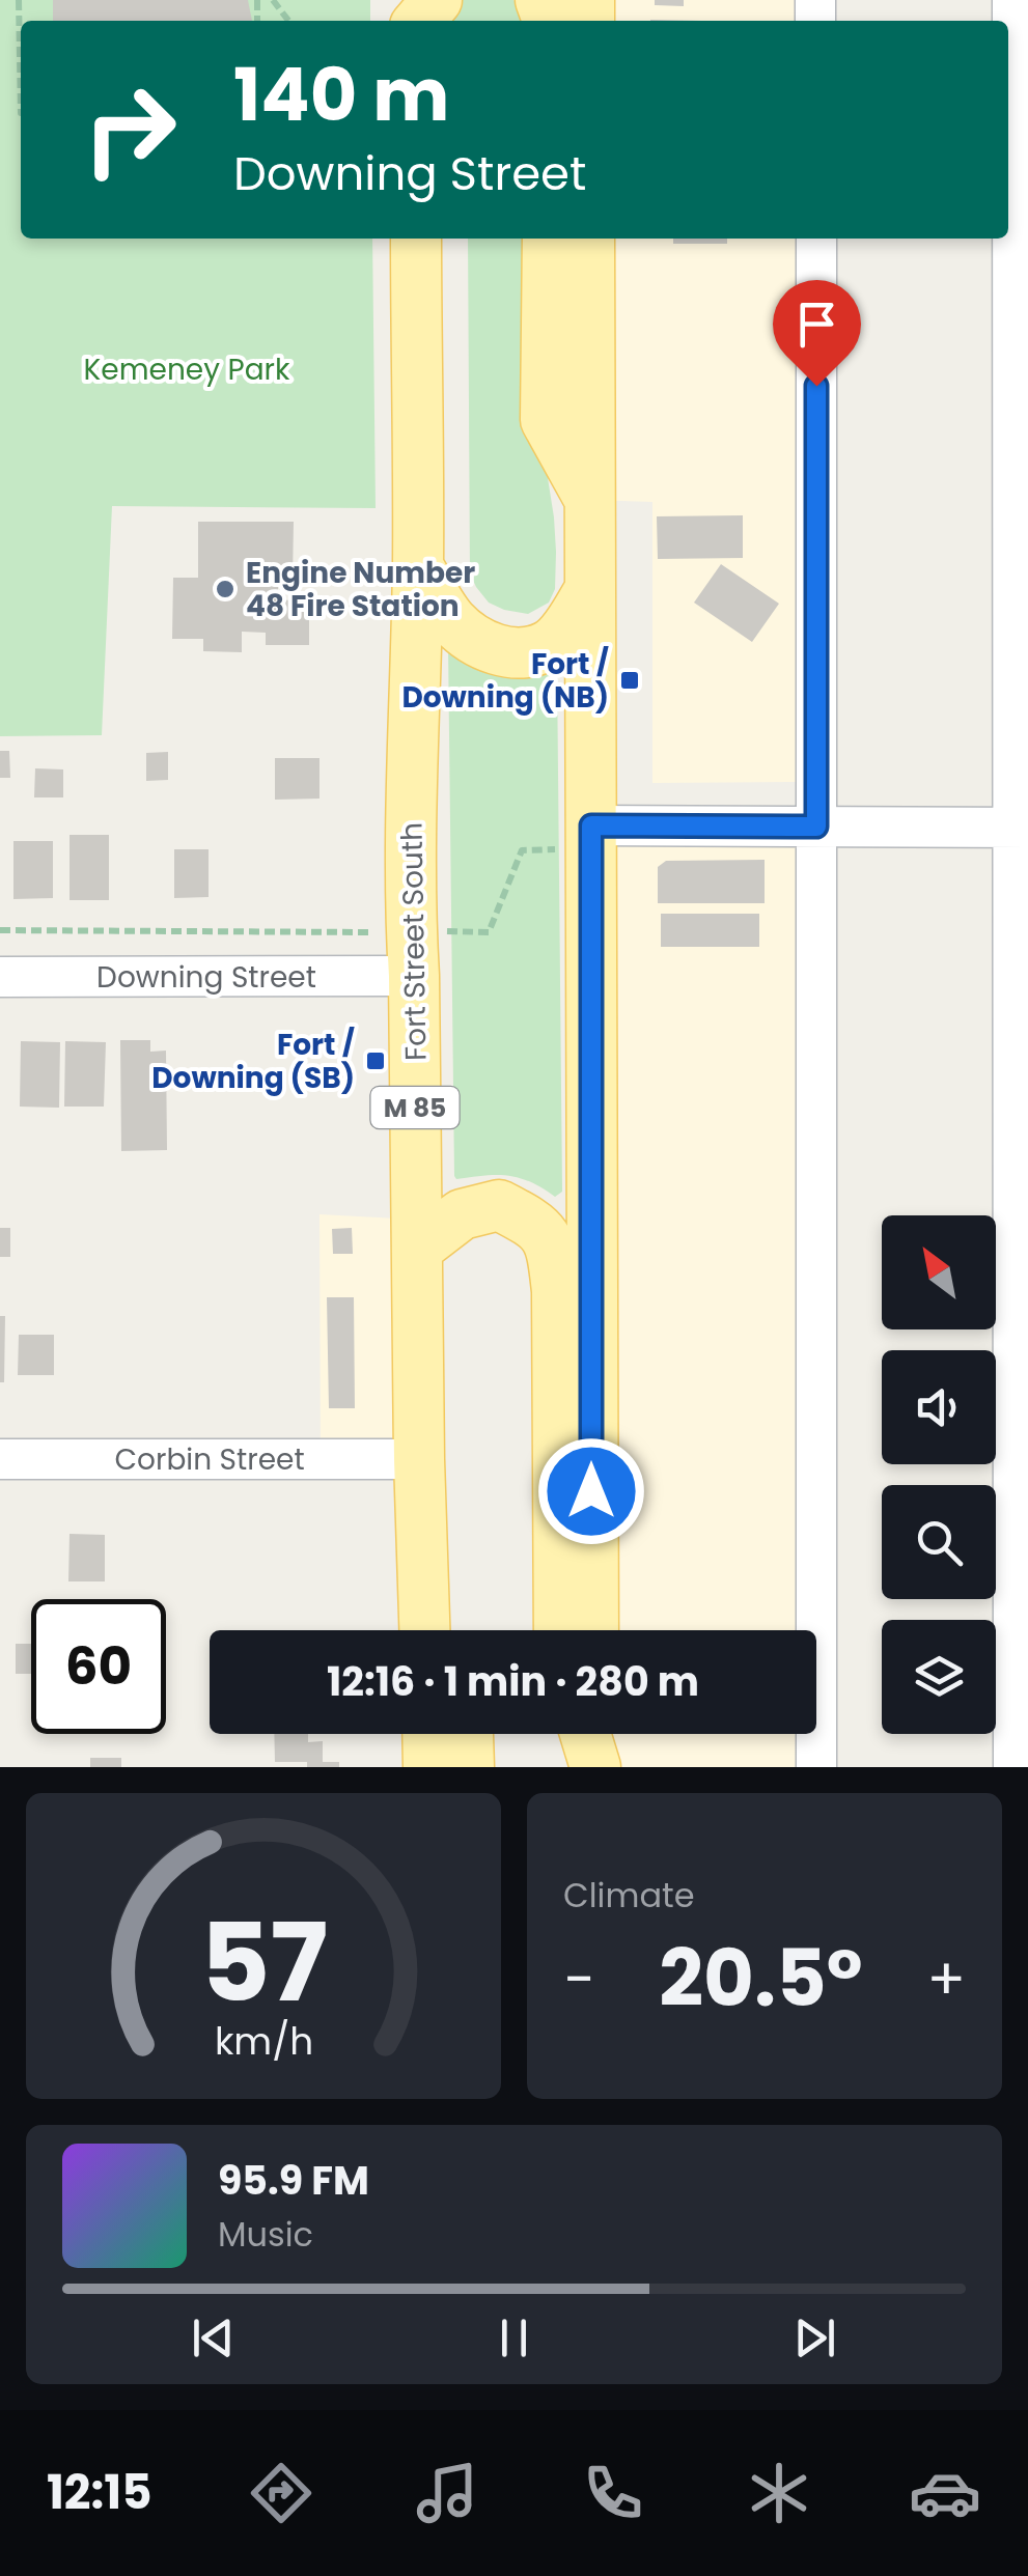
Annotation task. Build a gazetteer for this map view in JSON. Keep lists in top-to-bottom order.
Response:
{
  "streets": {
    "main road": ["Fort Street South", "M 85"],
    "street": ["Downing Street", "Corbin Street"]
  },
  "crossings": [
    ["Fort Street South", "Downing Street"],
    ["Fort Street South", "Corbin Street"]
  ],
  "parks": ["Kemeney Park"],
  "places": {
    "other": ["Engine Number 48 Fire Station"],
    "transit": ["Fort / Downing (NB)", "Fort / Downing (SB)"]
  },
  "north": "top left",
  "page": {
    "turn": ["140 m", "Downing Street"],
    "limit": "60",
    "trip": "12:16 · 1 min · 280 m",
    "tile": "Climate",
    "heat": ["−", "20.5°", "+"],
    "song": ["95.9 FM", "Music"],
    "tabs": "12:15",
    "gauge": ["57", "km/h"]
  }
}
